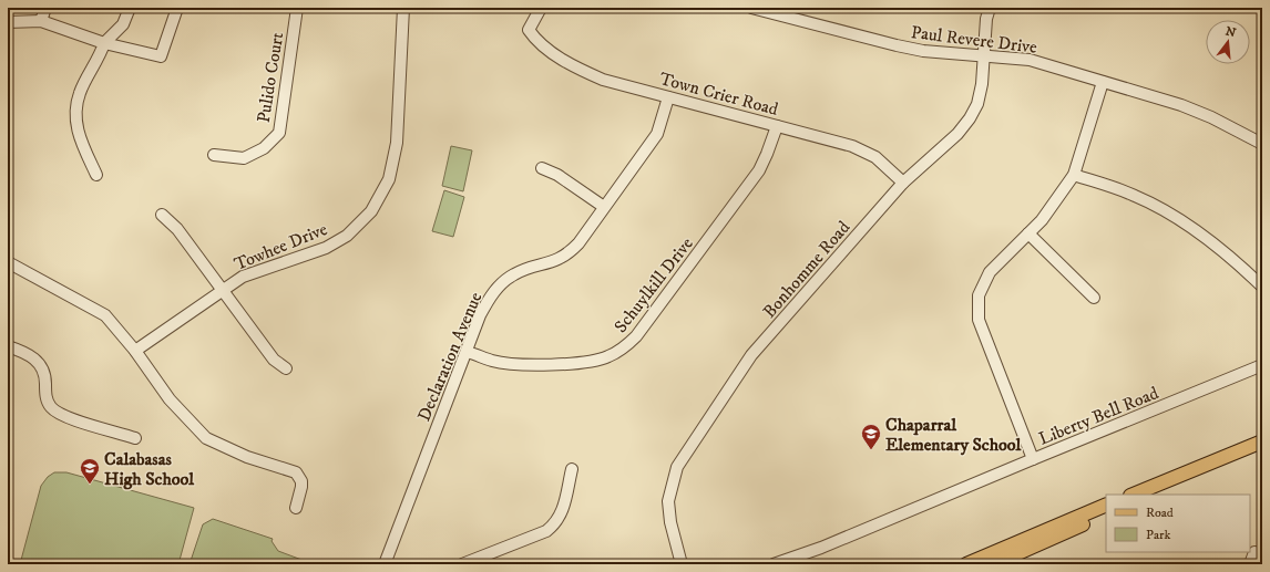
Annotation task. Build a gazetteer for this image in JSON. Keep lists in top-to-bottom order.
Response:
{
  "streets": {
    "street": [
      "Paul Revere Drive",
      "Pulido Court",
      "Town Crier Road",
      "Towhee Drive",
      "Bonhomme Road",
      "Schuylkill Drive",
      "Declaration Avenue",
      "Liberty Bell Road"
    ]
  },
  "crossings": [
    ["Paul Revere Drive", "Bonhomme Road"],
    ["Town Crier Road", "Bonhomme Road"],
    ["Town Crier Road", "Schuylkill Drive"],
    ["Town Crier Road", "Declaration Avenue"],
    ["Schuylkill Drive", "Declaration Avenue"]
  ],
  "places": {
    "school or university": ["Chaparral Elementary School", "Calabasas High School"]
  },
  "legend": ["Road", "Park"],
  "north": "top"
}
